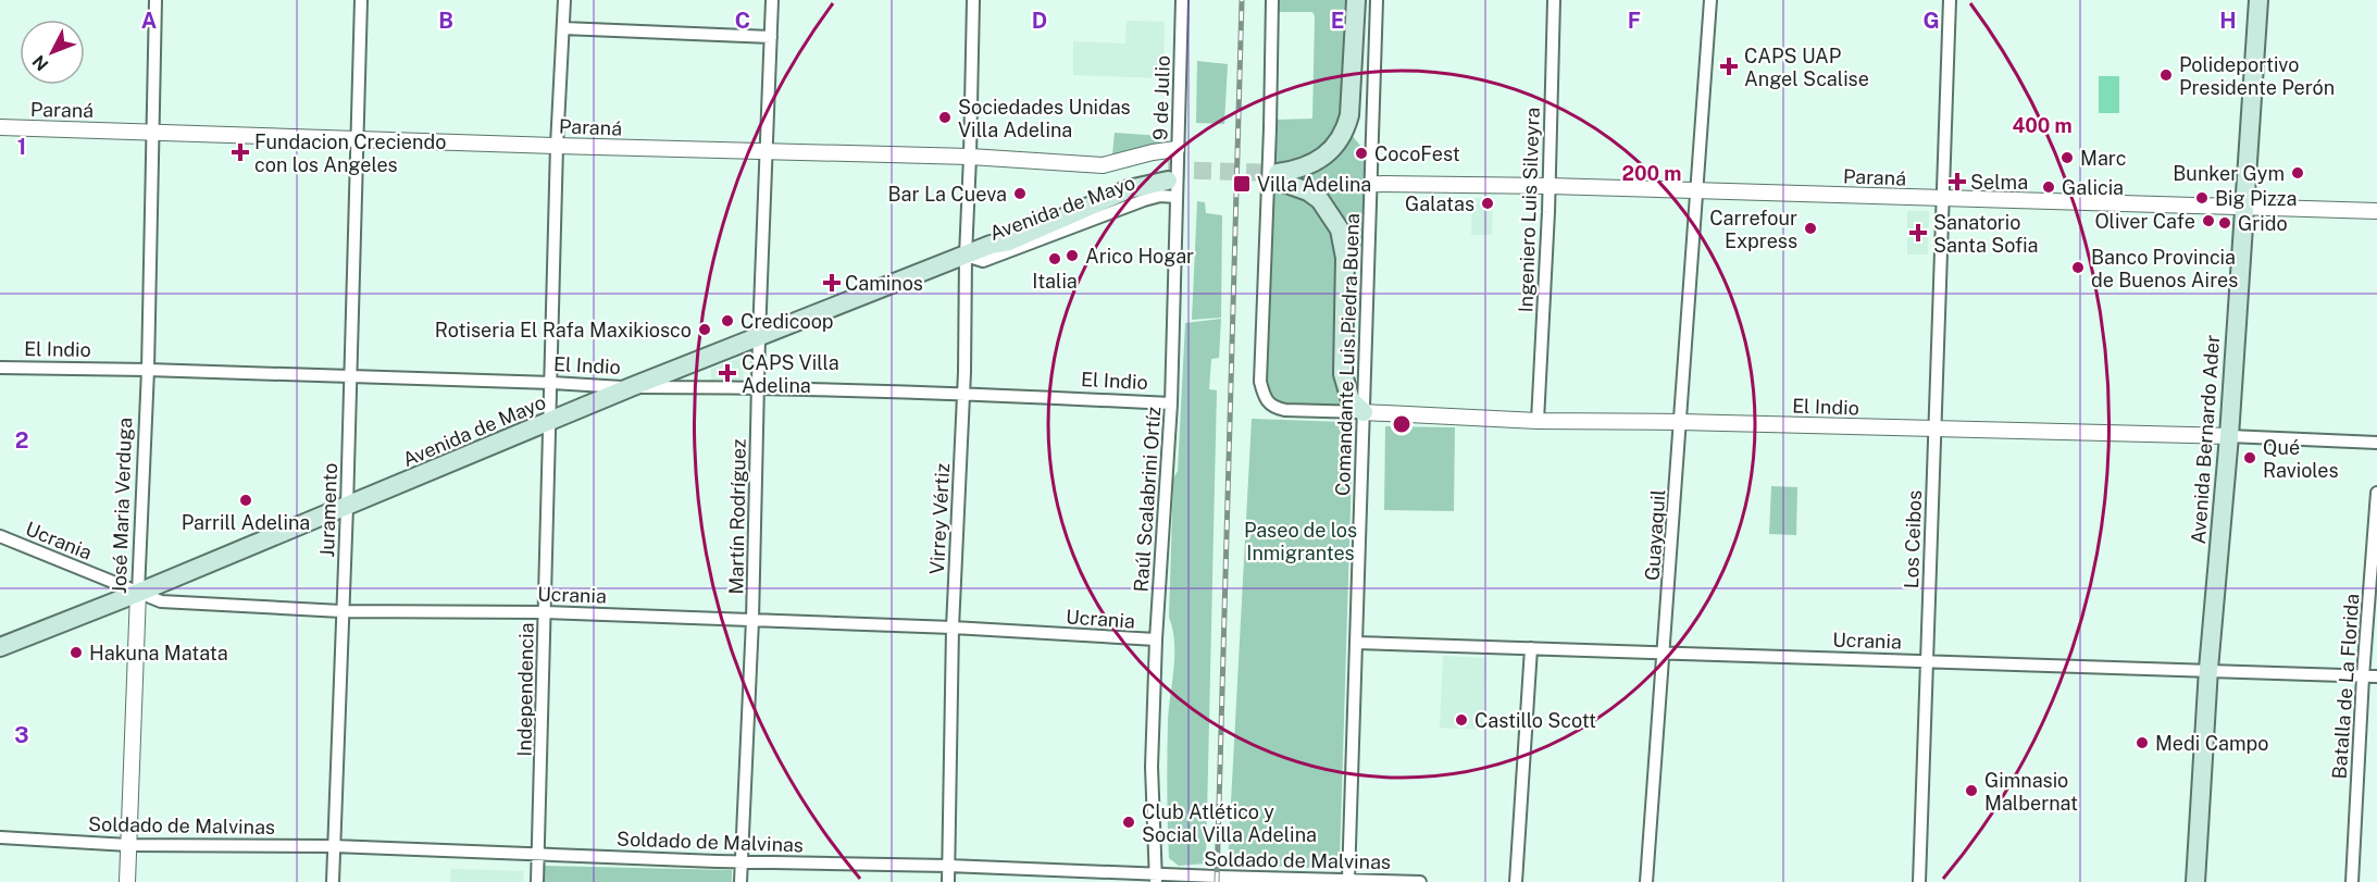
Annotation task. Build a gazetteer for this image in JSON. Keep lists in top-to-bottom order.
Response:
{
  "streets": {
    "main road": ["Avenida de Mayo", "Avenida Bernardo Ader"],
    "street": [
      "9 de Julio",
      "Paraná",
      "Ingeniero Luis Silveyra",
      "El Indio",
      "Comandante Luis Piedra Buena",
      "Raúl Scalabrini Ortíz",
      "José Maria Verduga",
      "Juramento",
      "Martín Rodríguez",
      "Virrey Vértiz",
      "Guayaquil",
      "Los Ceibos",
      "Ucrania",
      "Batalla de La Florida",
      "Independencia",
      "Soldado de Malvinas"
    ]
  },
  "crossings": [
    ["9 de Julio", "Paraná"],
    ["9 de Julio", "Avenida de Mayo"],
    ["9 de Julio", "Raúl Scalabrini Ortíz"],
    ["Paraná", "Ingeniero Luis Silveyra"],
    ["Paraná", "Comandante Luis Piedra Buena"],
    ["Paraná", "Avenida Bernardo Ader"],
    ["Paraná", "José Maria Verduga"],
    ["Paraná", "Juramento"],
    ["Paraná", "Martín Rodríguez"],
    ["Paraná", "Virrey Vértiz"],
    ["Paraná", "Guayaquil"],
    ["Paraná", "Los Ceibos"],
    ["Paraná", "Independencia"],
    ["Avenida de Mayo", "El Indio"],
    ["Avenida de Mayo", "Raúl Scalabrini Ortíz"],
    ["Avenida de Mayo", "José Maria Verduga"],
    ["Avenida de Mayo", "Juramento"],
    ["Avenida de Mayo", "Martín Rodríguez"],
    ["Avenida de Mayo", "Virrey Vértiz"],
    ["Avenida de Mayo", "Ucrania"],
    ["Avenida de Mayo", "Independencia"],
    ["Ingeniero Luis Silveyra", "El Indio"],
    ["El Indio", "Comandante Luis Piedra Buena"],
    ["El Indio", "Avenida Bernardo Ader"],
    ["El Indio", "Raúl Scalabrini Ortíz"],
    ["El Indio", "José Maria Verduga"],
    ["El Indio", "Juramento"],
    ["El Indio", "Martín Rodríguez"],
    ["El Indio", "Virrey Vértiz"],
    ["El Indio", "Guayaquil"],
    ["El Indio", "Los Ceibos"],
    ["El Indio", "Independencia"],
    ["Comandante Luis Piedra Buena", "Ucrania"],
    ["Comandante Luis Piedra Buena", "Soldado de Malvinas"],
    ["Avenida Bernardo Ader", "Ucrania"],
    ["Raúl Scalabrini Ortíz", "Ucrania"],
    ["Raúl Scalabrini Ortíz", "Soldado de Malvinas"],
    ["José Maria Verduga", "Ucrania"],
    ["José Maria Verduga", "Soldado de Malvinas"],
    ["Juramento", "Ucrania"],
    ["Juramento", "Soldado de Malvinas"],
    ["Martín Rodríguez", "Ucrania"],
    ["Martín Rodríguez", "Soldado de Malvinas"],
    ["Virrey Vértiz", "Ucrania"],
    ["Virrey Vértiz", "Soldado de Malvinas"],
    ["Guayaquil", "Ucrania"],
    ["Los Ceibos", "Ucrania"],
    ["Ucrania", "Batalla de La Florida"],
    ["Ucrania", "Independencia"],
    ["Independencia", "Soldado de Malvinas"]
  ],
  "parks": ["Paseo de los Inmigrantes"],
  "places": {
    "health": [
      "CAPS UAP Angel Scalise",
      "Fundacion Creciendo con los Angeles",
      "Selma",
      "Sanatorio Santa Sofia",
      "Caminos",
      "CAPS Villa Adelina"
    ],
    "other": [
      "Polideportivo Presidente Perón",
      "Sociedades Unidas Villa Adelina",
      "CocoFest",
      "Marc",
      "Bunker Gym",
      "Galicia",
      "Bar La Cueva",
      "Big Pizza",
      "Galatas",
      "Oliver Cafe",
      "Grido",
      "Carrefour Express",
      "Arico Hogar",
      "Italia",
      "Banco Provincia de Buenos Aires",
      "Credicoop",
      "Rotiseria El Rafa Maxikiosco",
      "Qué Ravioles",
      "Parrill Adelina",
      "Hakuna Matata",
      "Castillo Scott",
      "Medi Campo",
      "Gimnasio Malbernat",
      "Club Atlético y Social Villa Adelina"
    ],
    "transit": ["Villa Adelina"]
  },
  "north": "bottom left",
  "grid": {
    "columns": [
      "A",
      "B",
      "C",
      "D",
      "E",
      "F",
      "G",
      "H"
    ],
    "rows": ["1", "2", "3"]
  },
  "rings": ["400 m", "200 m"]
}
